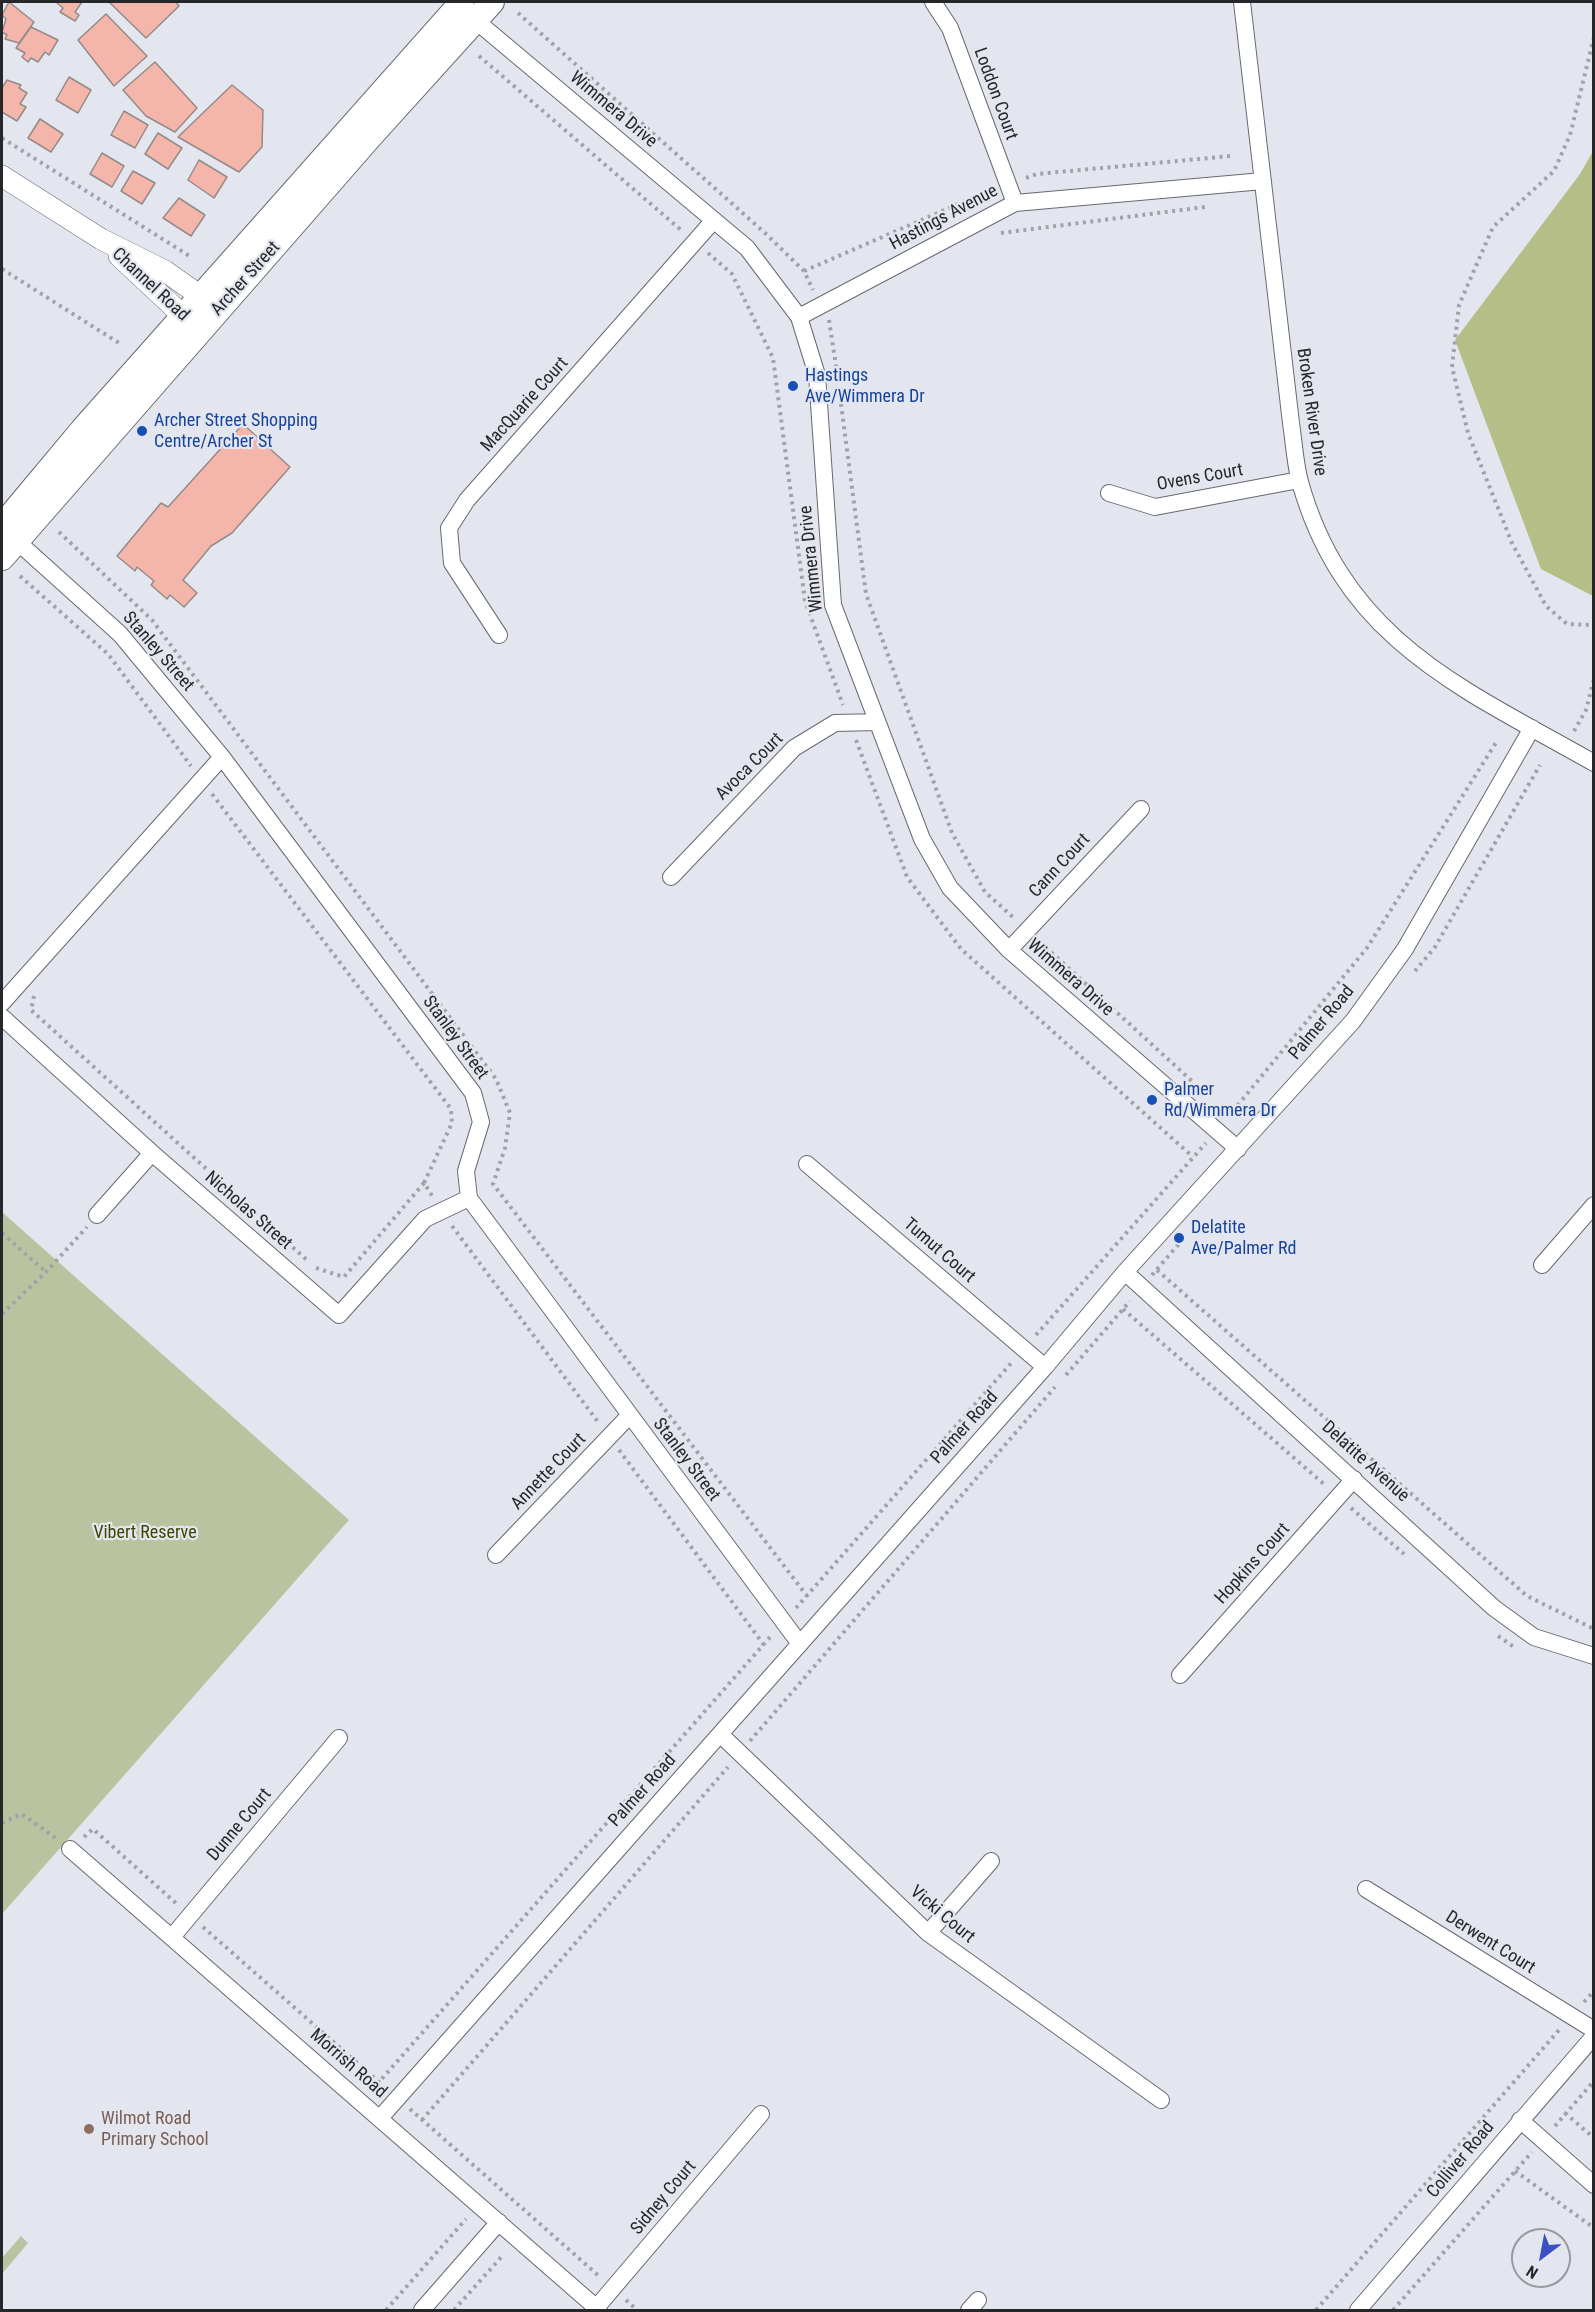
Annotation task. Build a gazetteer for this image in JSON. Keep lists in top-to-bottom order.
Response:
{
  "streets": {
    "main road": ["Archer Street"],
    "street": [
      "Loddon Court",
      "Wimmera Drive",
      "Hastings Avenue",
      "Channel Road",
      "MacQuarie Court",
      "Broken River Drive",
      "Ovens Court",
      "Stanley Street",
      "Avoca Court",
      "Cann Court",
      "Palmer Road",
      "Nicholas Street",
      "Tumut Court",
      "Delatite Avenue",
      "Annette Court",
      "Hopkins Court",
      "Dunne Court",
      "Vicki Court",
      "Derwent Court",
      "Morrish Road",
      "Colliver Road",
      "Sidney Court"
    ]
  },
  "crossings": [
    ["Loddon Court", "Hastings Avenue"],
    ["Wimmera Drive", "Hastings Avenue"],
    ["Wimmera Drive", "Archer Street"],
    ["Wimmera Drive", "MacQuarie Court"],
    ["Wimmera Drive", "Avoca Court"],
    ["Wimmera Drive", "Cann Court"],
    ["Wimmera Drive", "Palmer Road"],
    ["Hastings Avenue", "Broken River Drive"],
    ["Archer Street", "Channel Road"],
    ["Archer Street", "Stanley Street"],
    ["Broken River Drive", "Ovens Court"],
    ["Broken River Drive", "Palmer Road"],
    ["Stanley Street", "Palmer Road"],
    ["Stanley Street", "Nicholas Street"],
    ["Stanley Street", "Annette Court"],
    ["Palmer Road", "Tumut Court"],
    ["Palmer Road", "Delatite Avenue"],
    ["Palmer Road", "Vicki Court"],
    ["Palmer Road", "Morrish Road"],
    ["Delatite Avenue", "Hopkins Court"],
    ["Dunne Court", "Morrish Road"],
    ["Morrish Road", "Sidney Court"]
  ],
  "parks": ["Vibert Reserve"],
  "places": [
    "Hastings Ave/Wimmera Dr",
    "Archer Street Shopping Centre/Archer St",
    "Palmer Rd/Wimmera Dr",
    "Delatite Ave/Palmer Rd",
    "Wilmot Road Primary School"
  ],
  "north": "bottom left"
}
